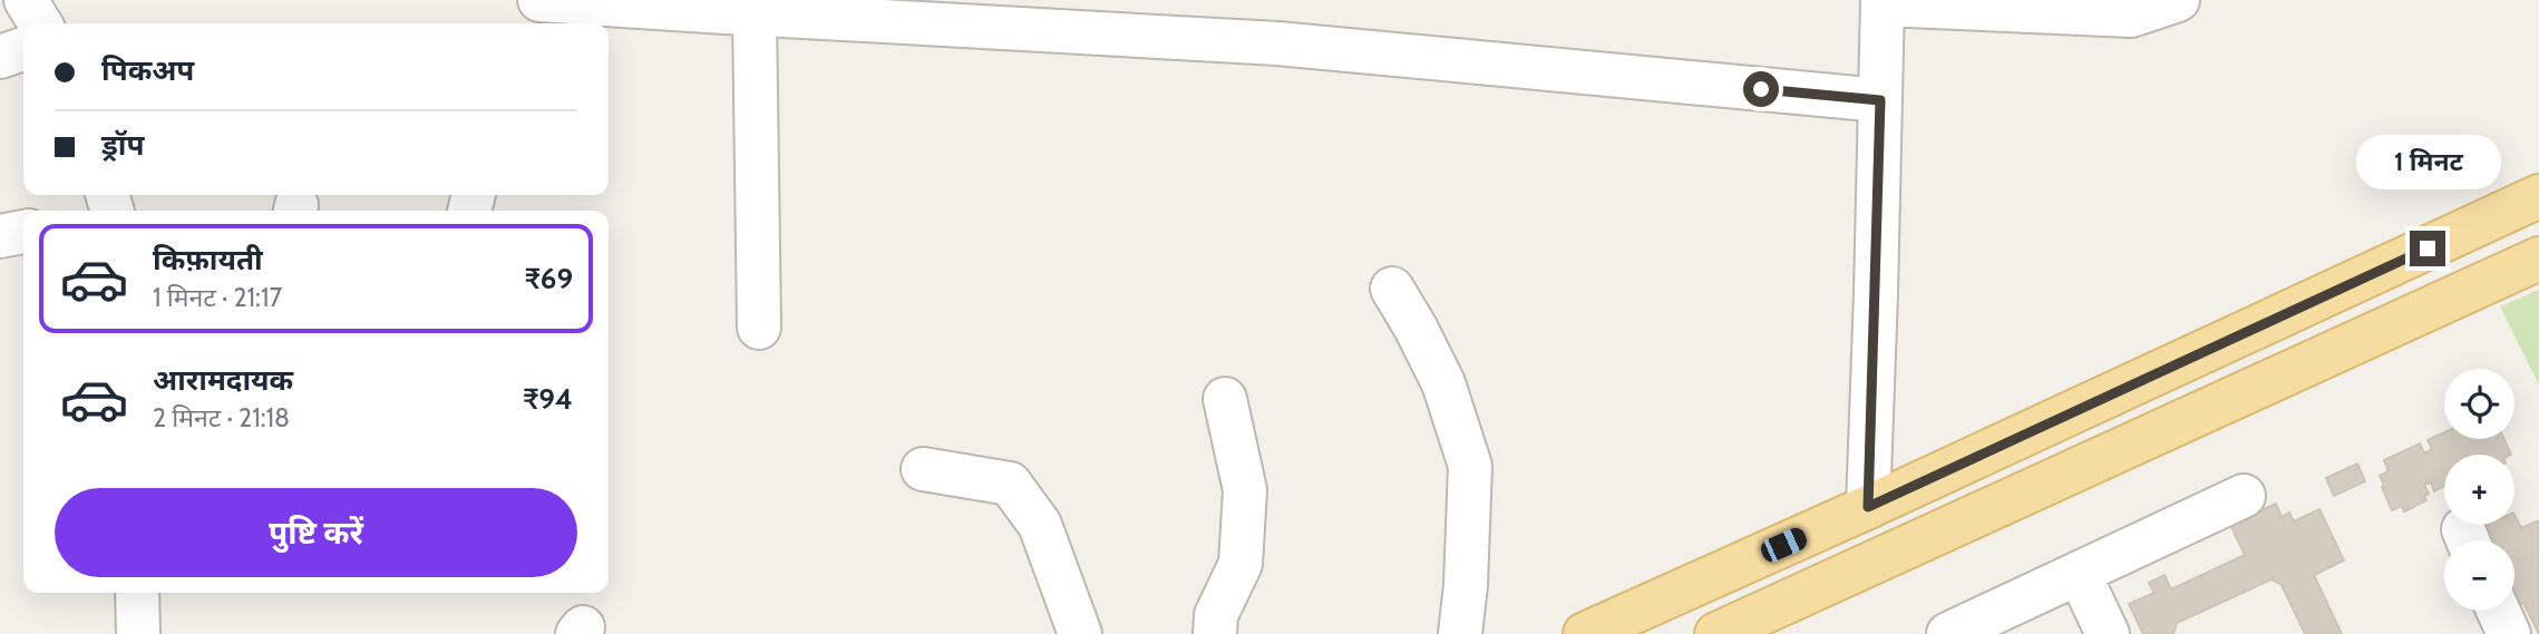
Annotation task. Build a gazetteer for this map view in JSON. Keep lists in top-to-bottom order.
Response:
{
  "page": {
    "banner": ["पिकअप", "ड्रॉप"],
    "bubble": "1 मिनट",
    "list": [
      {
        "name": "किफ़ायती",
        "note": "1 मिनट · 21:17",
        "value": "₹69"
      },
      {
        "name": "आरामदायक",
        "note": "2 मिनट · 21:18",
        "value": "₹94"
      }
    ],
    "map_buttons": ["+", "−"],
    "buttons": "पुष्टि करें"
  }
}
